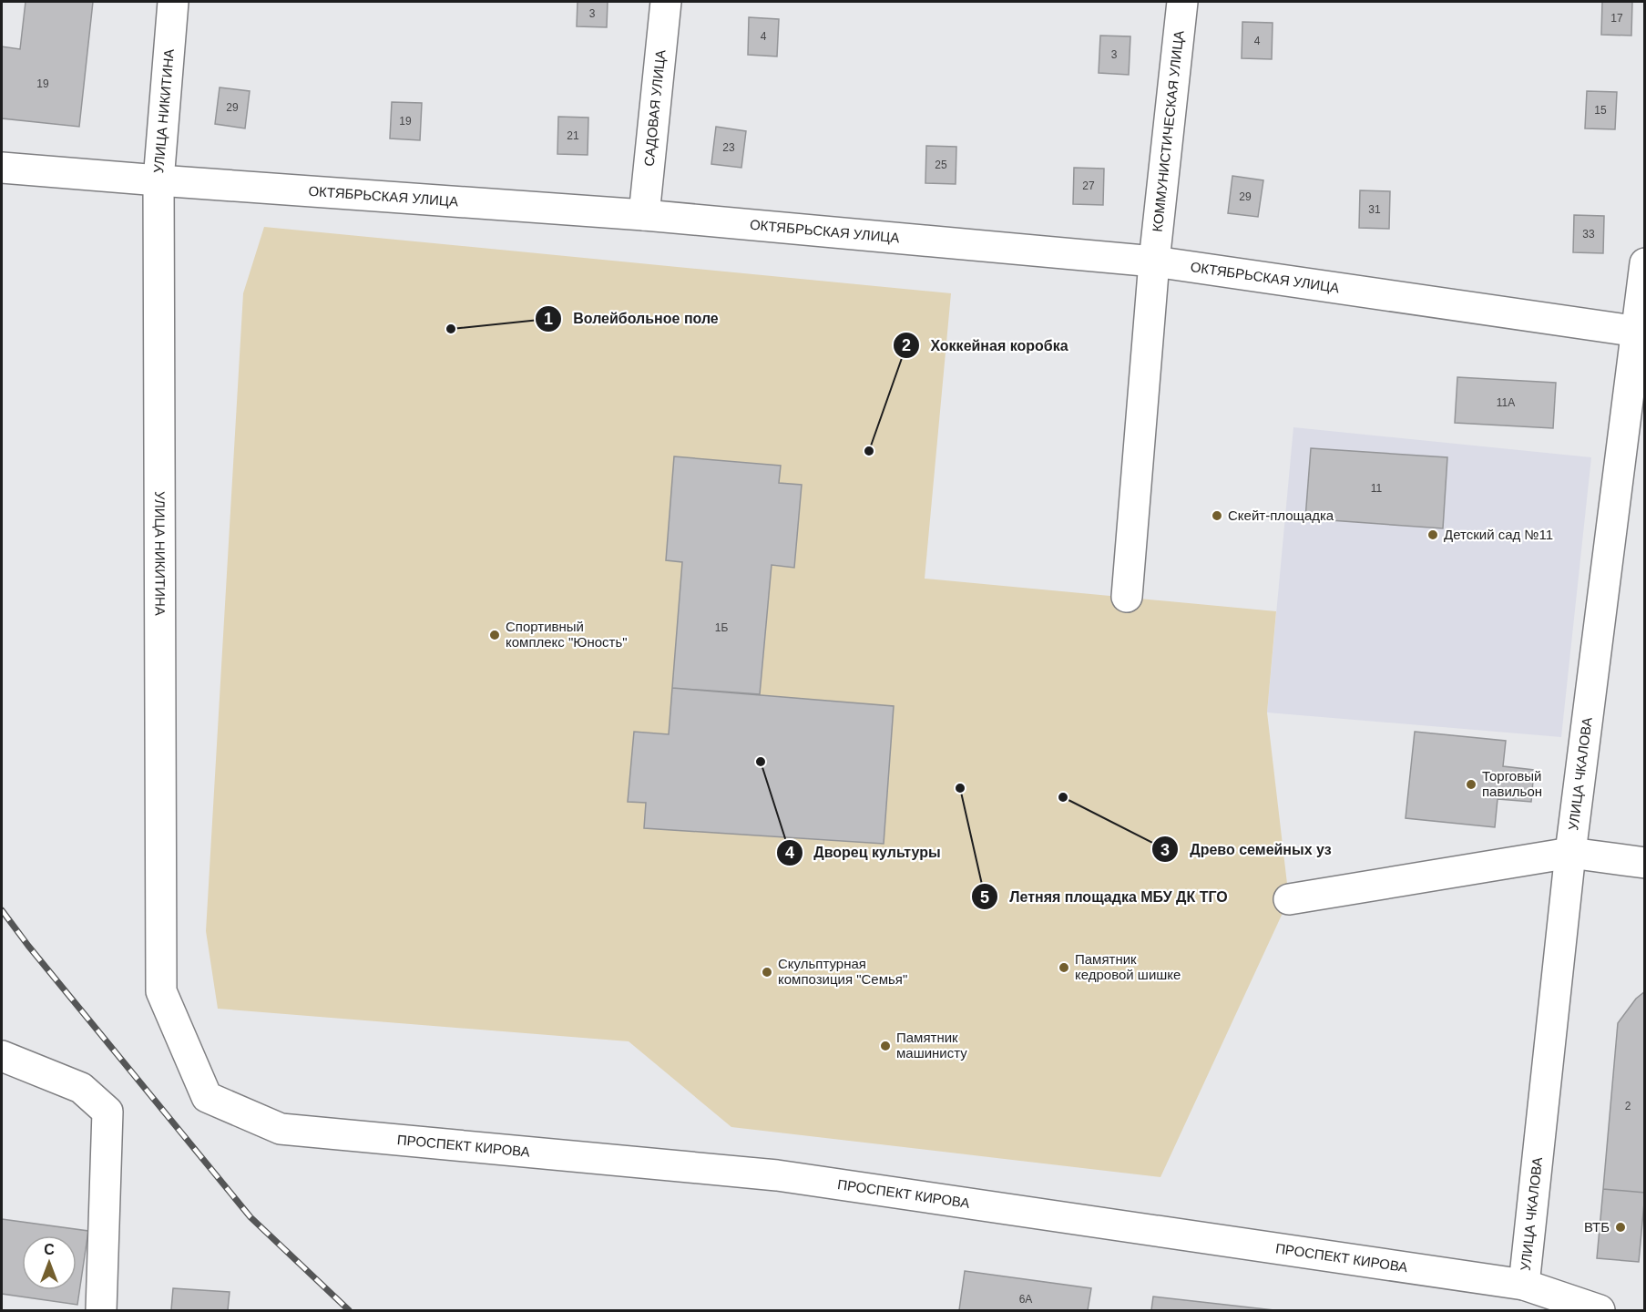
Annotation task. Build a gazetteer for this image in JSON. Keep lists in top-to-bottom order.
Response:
{
  "streets": {
    "street": [
      "САДОВАЯ УЛИЦА",
      "УЛИЦА НИКИТИНА",
      "КОММУНИСТИЧЕСКАЯ УЛИЦА",
      "ОКТЯБРЬСКАЯ УЛИЦА",
      "УЛИЦА ЧКАЛОВА",
      "ПРОСПЕКТ КИРОВА"
    ]
  },
  "crossings": [
    ["САДОВАЯ УЛИЦА", "ОКТЯБРЬСКАЯ УЛИЦА"],
    ["УЛИЦА НИКИТИНА", "ОКТЯБРЬСКАЯ УЛИЦА"],
    ["УЛИЦА НИКИТИНА", "ПРОСПЕКТ КИРОВА"],
    ["КОММУНИСТИЧЕСКАЯ УЛИЦА", "ОКТЯБРЬСКАЯ УЛИЦА"],
    ["ОКТЯБРЬСКАЯ УЛИЦА", "УЛИЦА ЧКАЛОВА"],
    ["УЛИЦА ЧКАЛОВА", "ПРОСПЕКТ КИРОВА"]
  ],
  "places": [
    "Волейбольное поле",
    "Хоккейная коробка",
    "Скейт-площадка",
    "Детский сад №11",
    "Спортивный комплекс \"Юность\"",
    "Дворец культуры",
    "Торговый павильон",
    "Летняя площадка МБУ ДК ТГО",
    "Древо семейных уз",
    "Памятник кедровой шишке",
    "Скульптурная композиция \"Семья\"",
    "Памятник машинисту",
    "ВТБ"
  ],
  "house_numbers": [
    "3",
    "17",
    "4",
    "4",
    "3",
    "19",
    "29",
    "15",
    "19",
    "21",
    "23",
    "25",
    "27",
    "29",
    "31",
    "33",
    "11А",
    "11",
    "1Б",
    "2",
    "6А"
  ],
  "north": "top"
}
